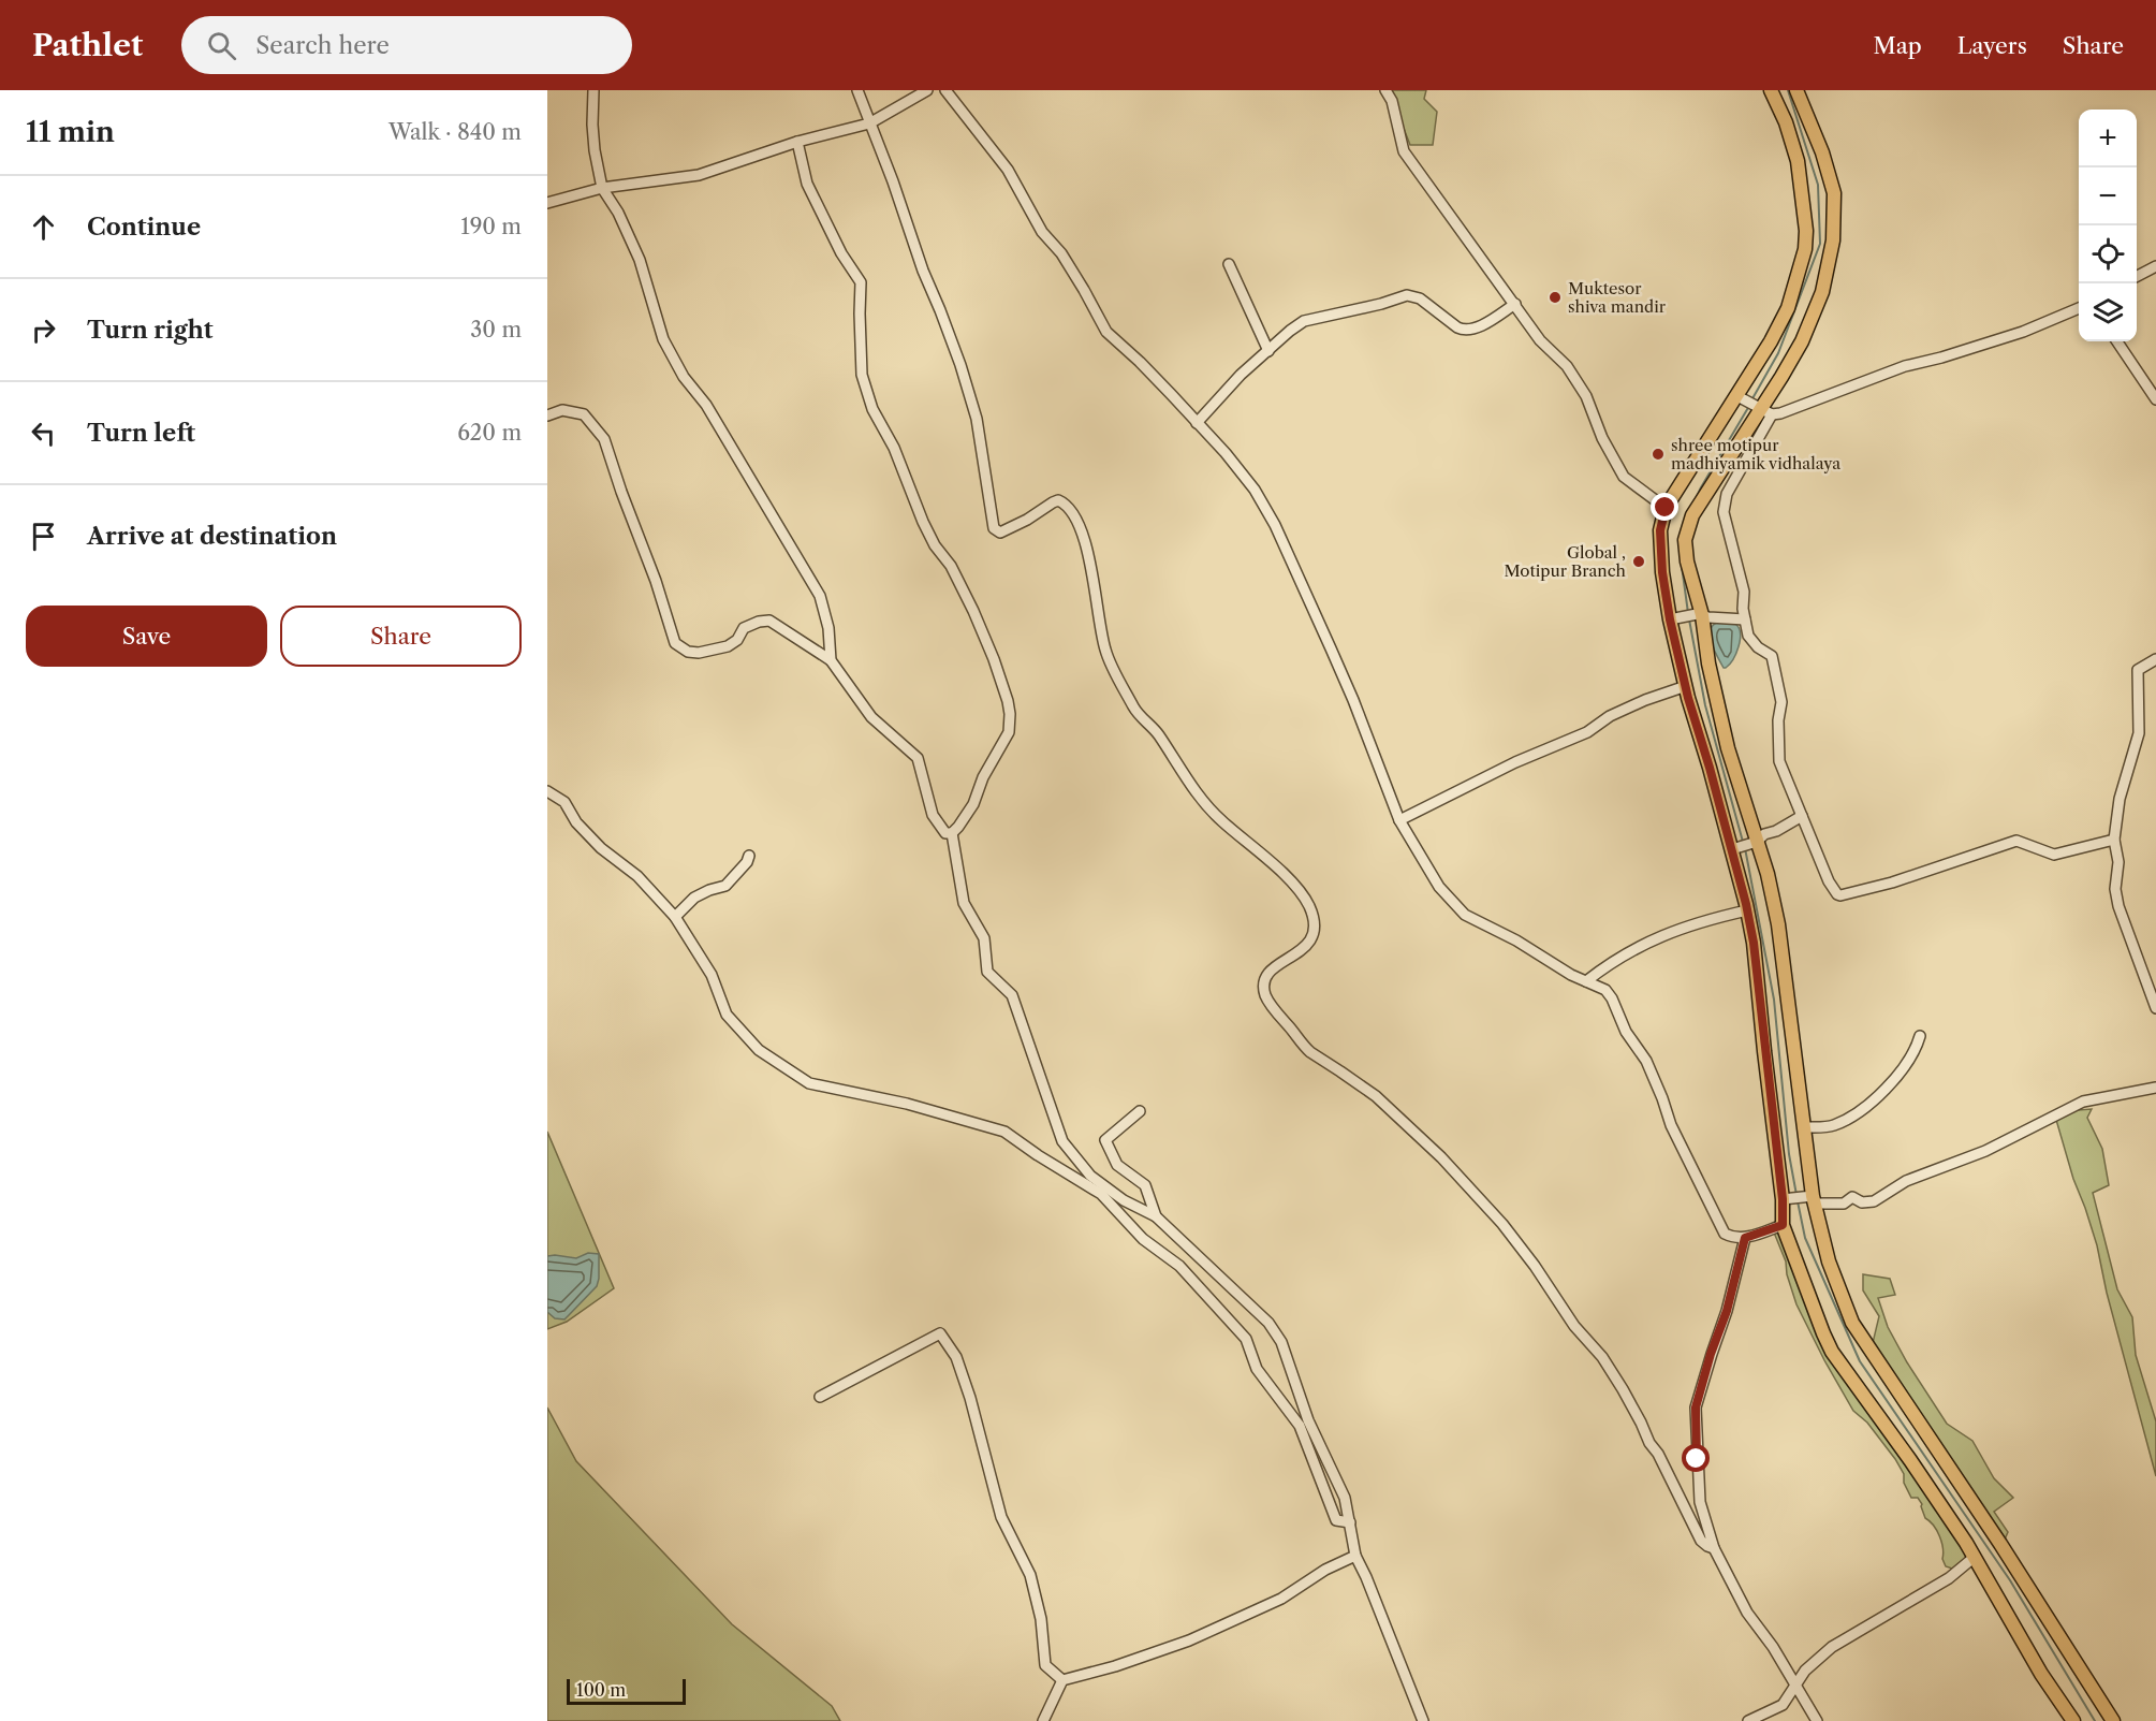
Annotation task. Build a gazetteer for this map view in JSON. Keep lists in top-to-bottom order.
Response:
{
  "places": ["Muktesor shiva mandir", "shree motipur madhiyamik vidhalaya", "Global , Motipur Branch"],
  "scale_bar": "100 m",
  "page": {
    "header": "Pathlet",
    "search": "Search here",
    "nav": ["Map", "Layers", "Share"],
    "heading": ["11 min", "Walk · 840 m"],
    "map_buttons": ["+", "−"],
    "list": [
      ["Continue", "190 m"],
      ["Turn right", "30 m"],
      ["Turn left", "620 m"],
      "Arrive at destination"
    ],
    "buttons": ["Save", "Share"],
    "scale": "100 m"
  }
}
